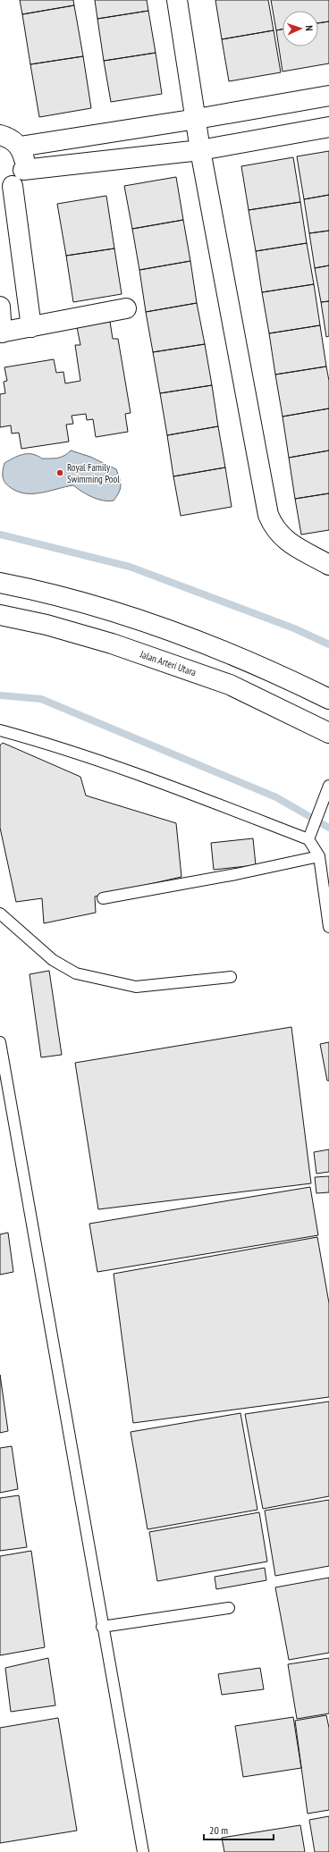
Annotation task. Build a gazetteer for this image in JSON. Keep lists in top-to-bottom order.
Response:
{
  "streets": {
    "main road": ["Jalan Arteri Utara"]
  },
  "places": ["Royal Family Swimming Pool"],
  "scale_bar": "20 m",
  "north": "right"
}
